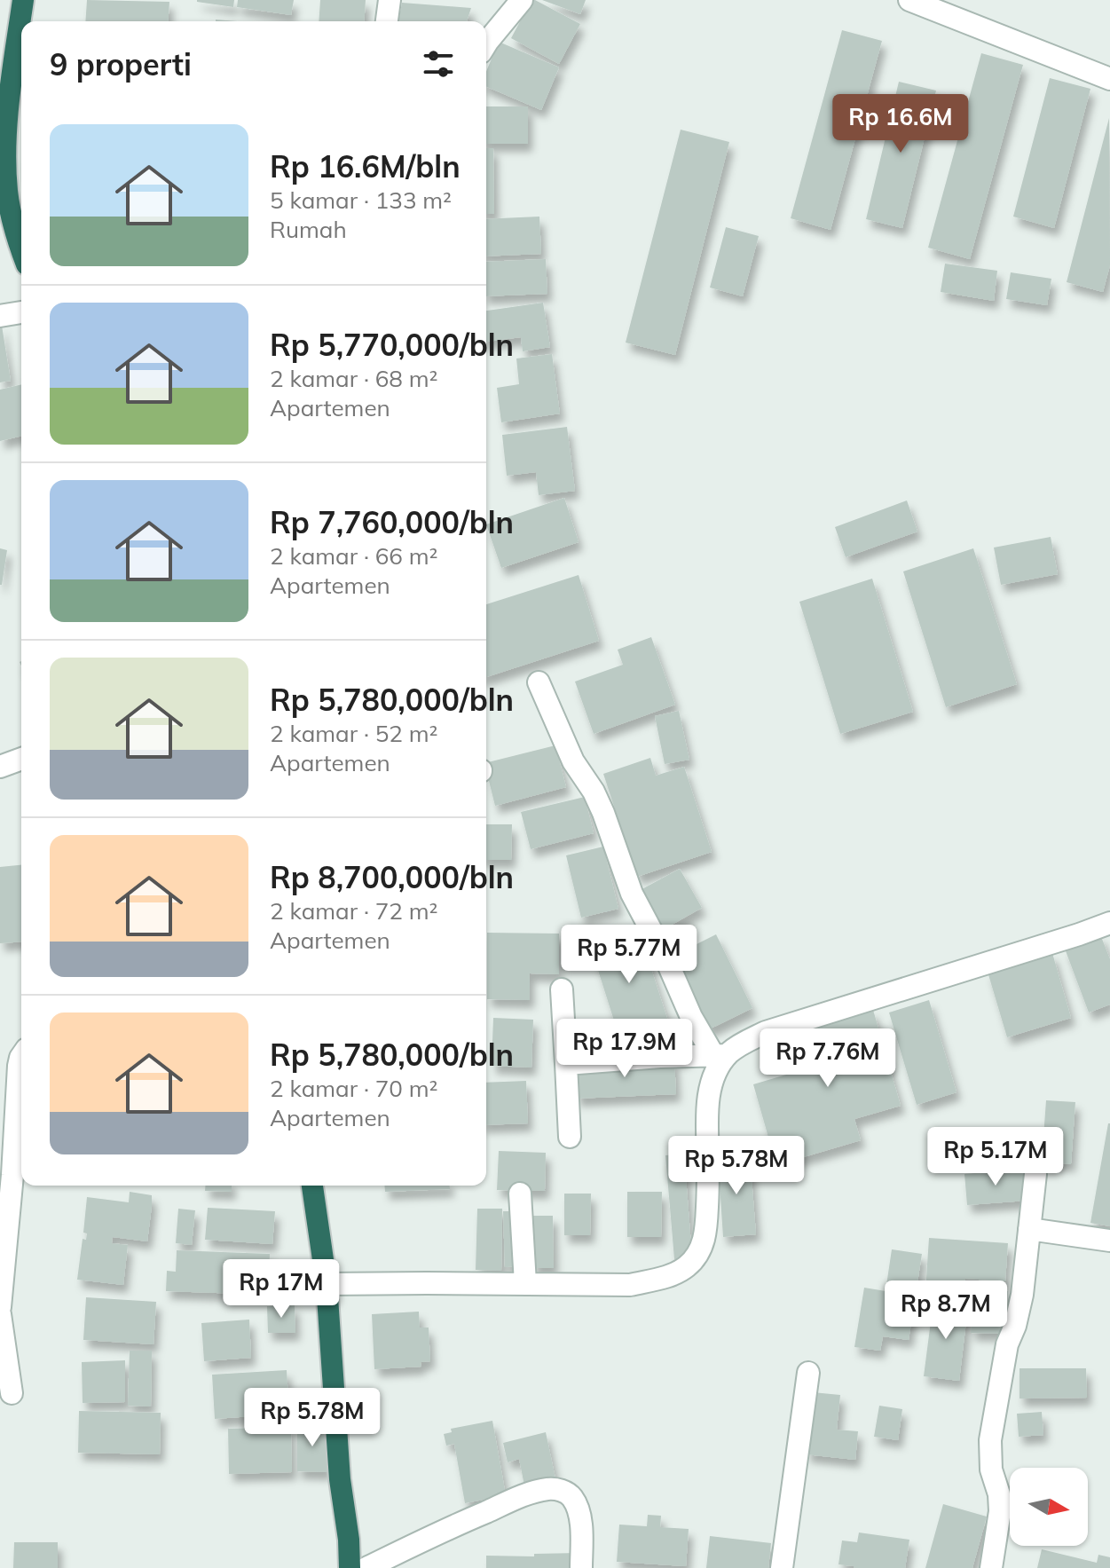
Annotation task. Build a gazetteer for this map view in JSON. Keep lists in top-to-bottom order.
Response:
{
  "north": "right",
  "page": {
    "heading": "9 properti",
    "price": [
      "Rp 16.6M",
      "Rp 5.77M",
      "Rp 17.9M",
      "Rp 7.76M",
      "Rp 5.17M",
      "Rp 5.78M",
      "Rp 17M",
      "Rp 8.7M",
      "Rp 5.78M"
    ],
    "list": [
      {
        "name": "Rp 16.6M/bln",
        "note": "5 kamar · 133 m² · Rumah"
      },
      {
        "name": "Rp 5,770,000/bln",
        "note": "2 kamar · 68 m² · Apartemen"
      },
      {
        "name": "Rp 7,760,000/bln",
        "note": "2 kamar · 66 m² · Apartemen"
      },
      {
        "name": "Rp 5,780,000/bln",
        "note": "2 kamar · 52 m² · Apartemen"
      },
      {
        "name": "Rp 8,700,000/bln",
        "note": "2 kamar · 72 m² · Apartemen"
      },
      {
        "name": "Rp 5,780,000/bln",
        "note": "2 kamar · 70 m² · Apartemen"
      }
    ]
  }
}
